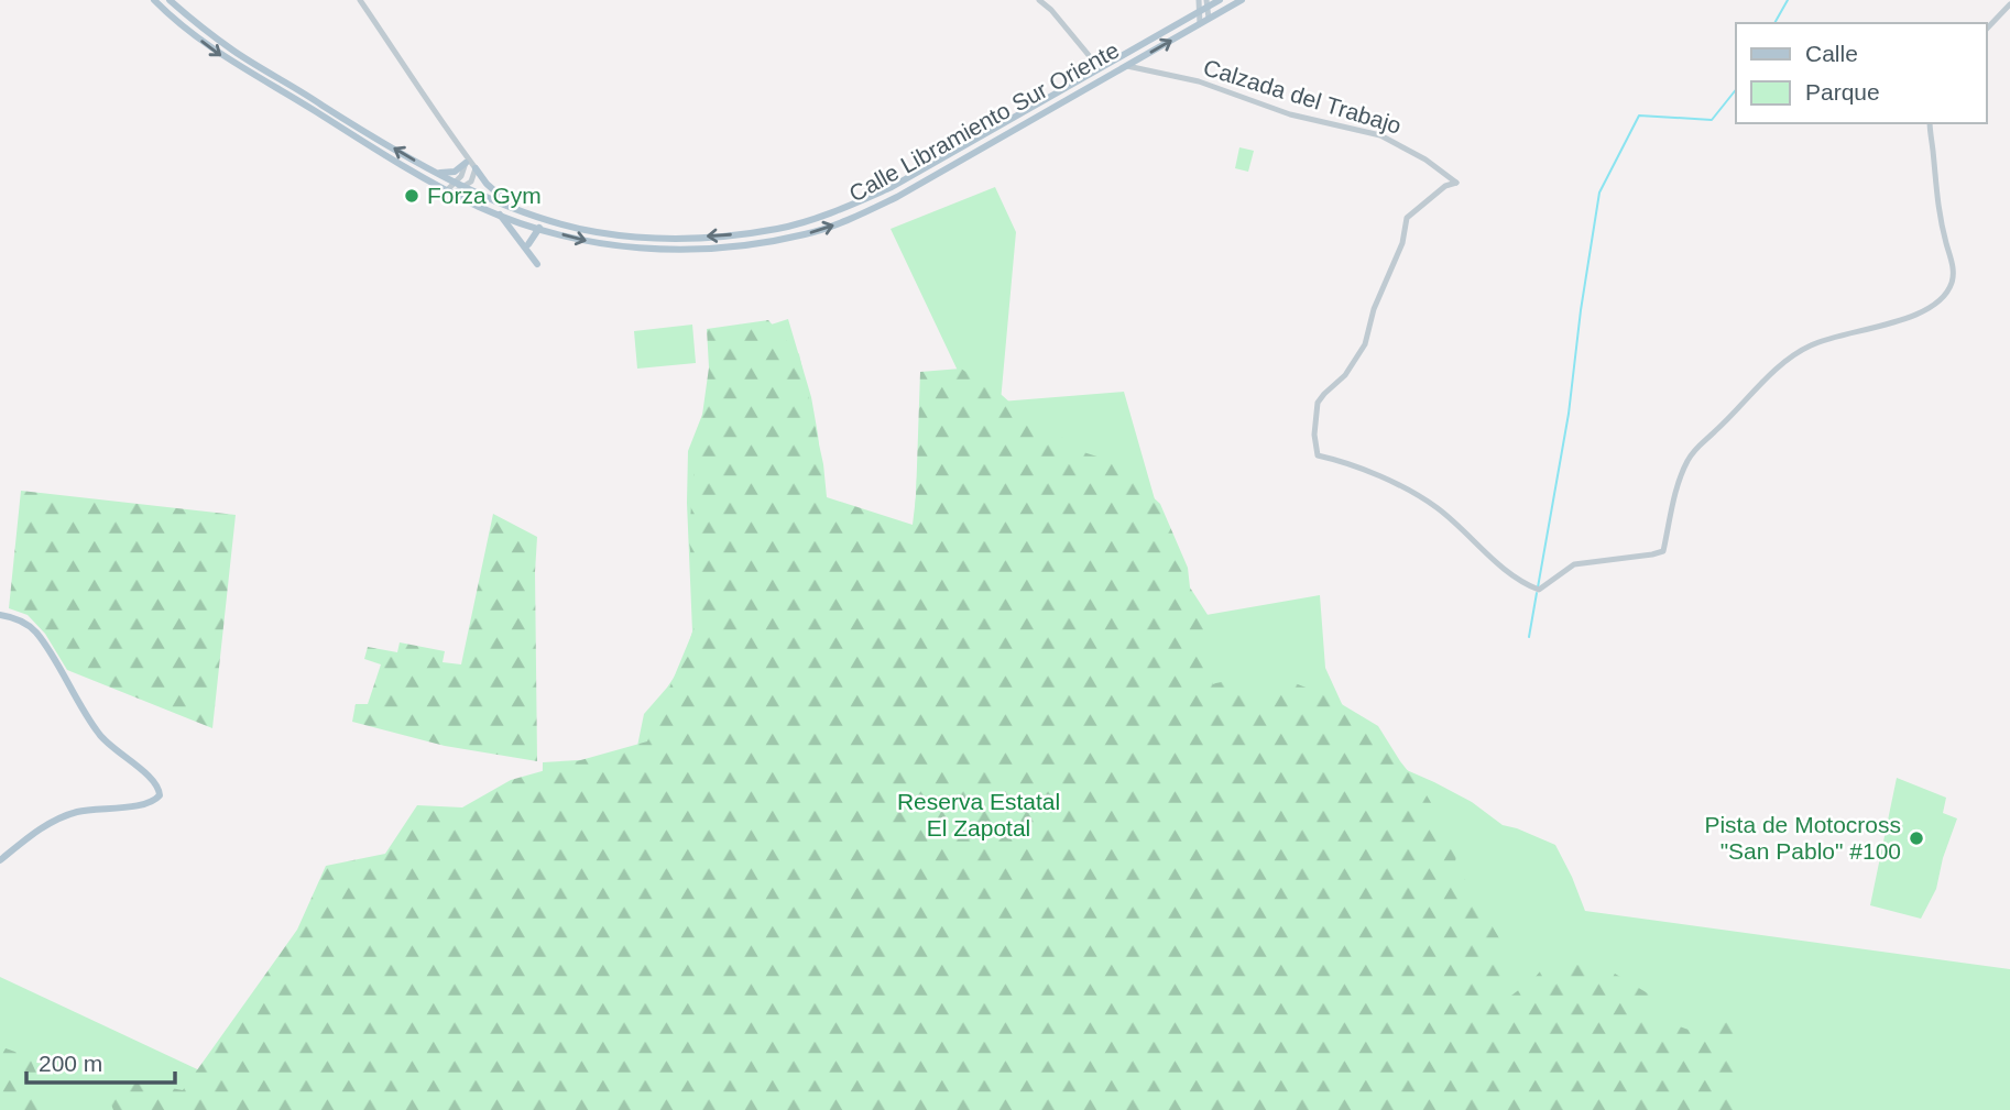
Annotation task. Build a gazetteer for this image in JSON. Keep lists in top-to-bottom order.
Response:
{
  "streets": {
    "main road": ["Calle Libramiento Sur Oriente"],
    "street": ["Calzada del Trabajo"]
  },
  "crossings": [
    ["Calzada del Trabajo", "Calle Libramiento Sur Oriente"]
  ],
  "parks": ["Reserva Estatal El Zapotal"],
  "places": ["Forza Gym", "Pista de Motocross \"San Pablo\" #100"],
  "legend": ["Calle", "Parque"],
  "scale_bar": "200 m"
}
